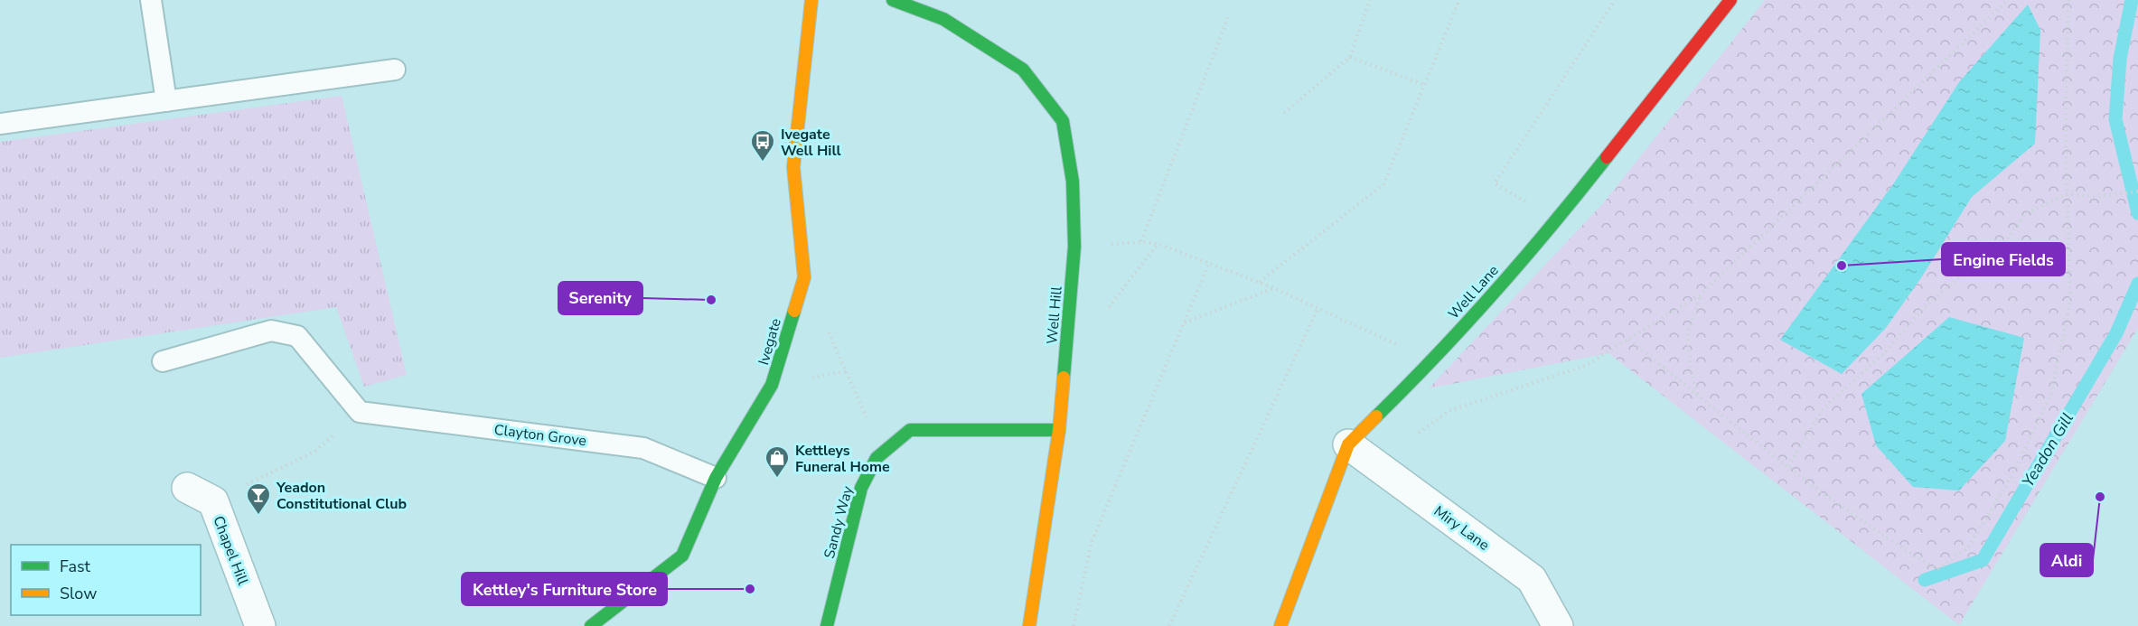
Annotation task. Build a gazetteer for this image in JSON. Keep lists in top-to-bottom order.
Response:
{
  "streets": {
    "street": [
      "Well Lane",
      "Well Hill",
      "Ivegate",
      "Sandy Way",
      "Miry Lane",
      "Chapel Hill"
    ],
    "lane": ["Clayton Grove"]
  },
  "crossings": [
    ["Well Lane", "Miry Lane"],
    ["Well Hill", "Sandy Way"],
    ["Ivegate", "Clayton Grove"]
  ],
  "water": ["Yeadon Gill"],
  "places": {
    "bus stop": ["Ivegate Well Hill"],
    "other": [
      "Engine Fields",
      "Serenity",
      "Aldi",
      "Kettley's Furniture Store"
    ],
    "shop": ["Kettleys Funeral Home"],
    "bar": ["Yeadon Constitutional Club"]
  },
  "legend": ["Fast", "Slow"]
}
